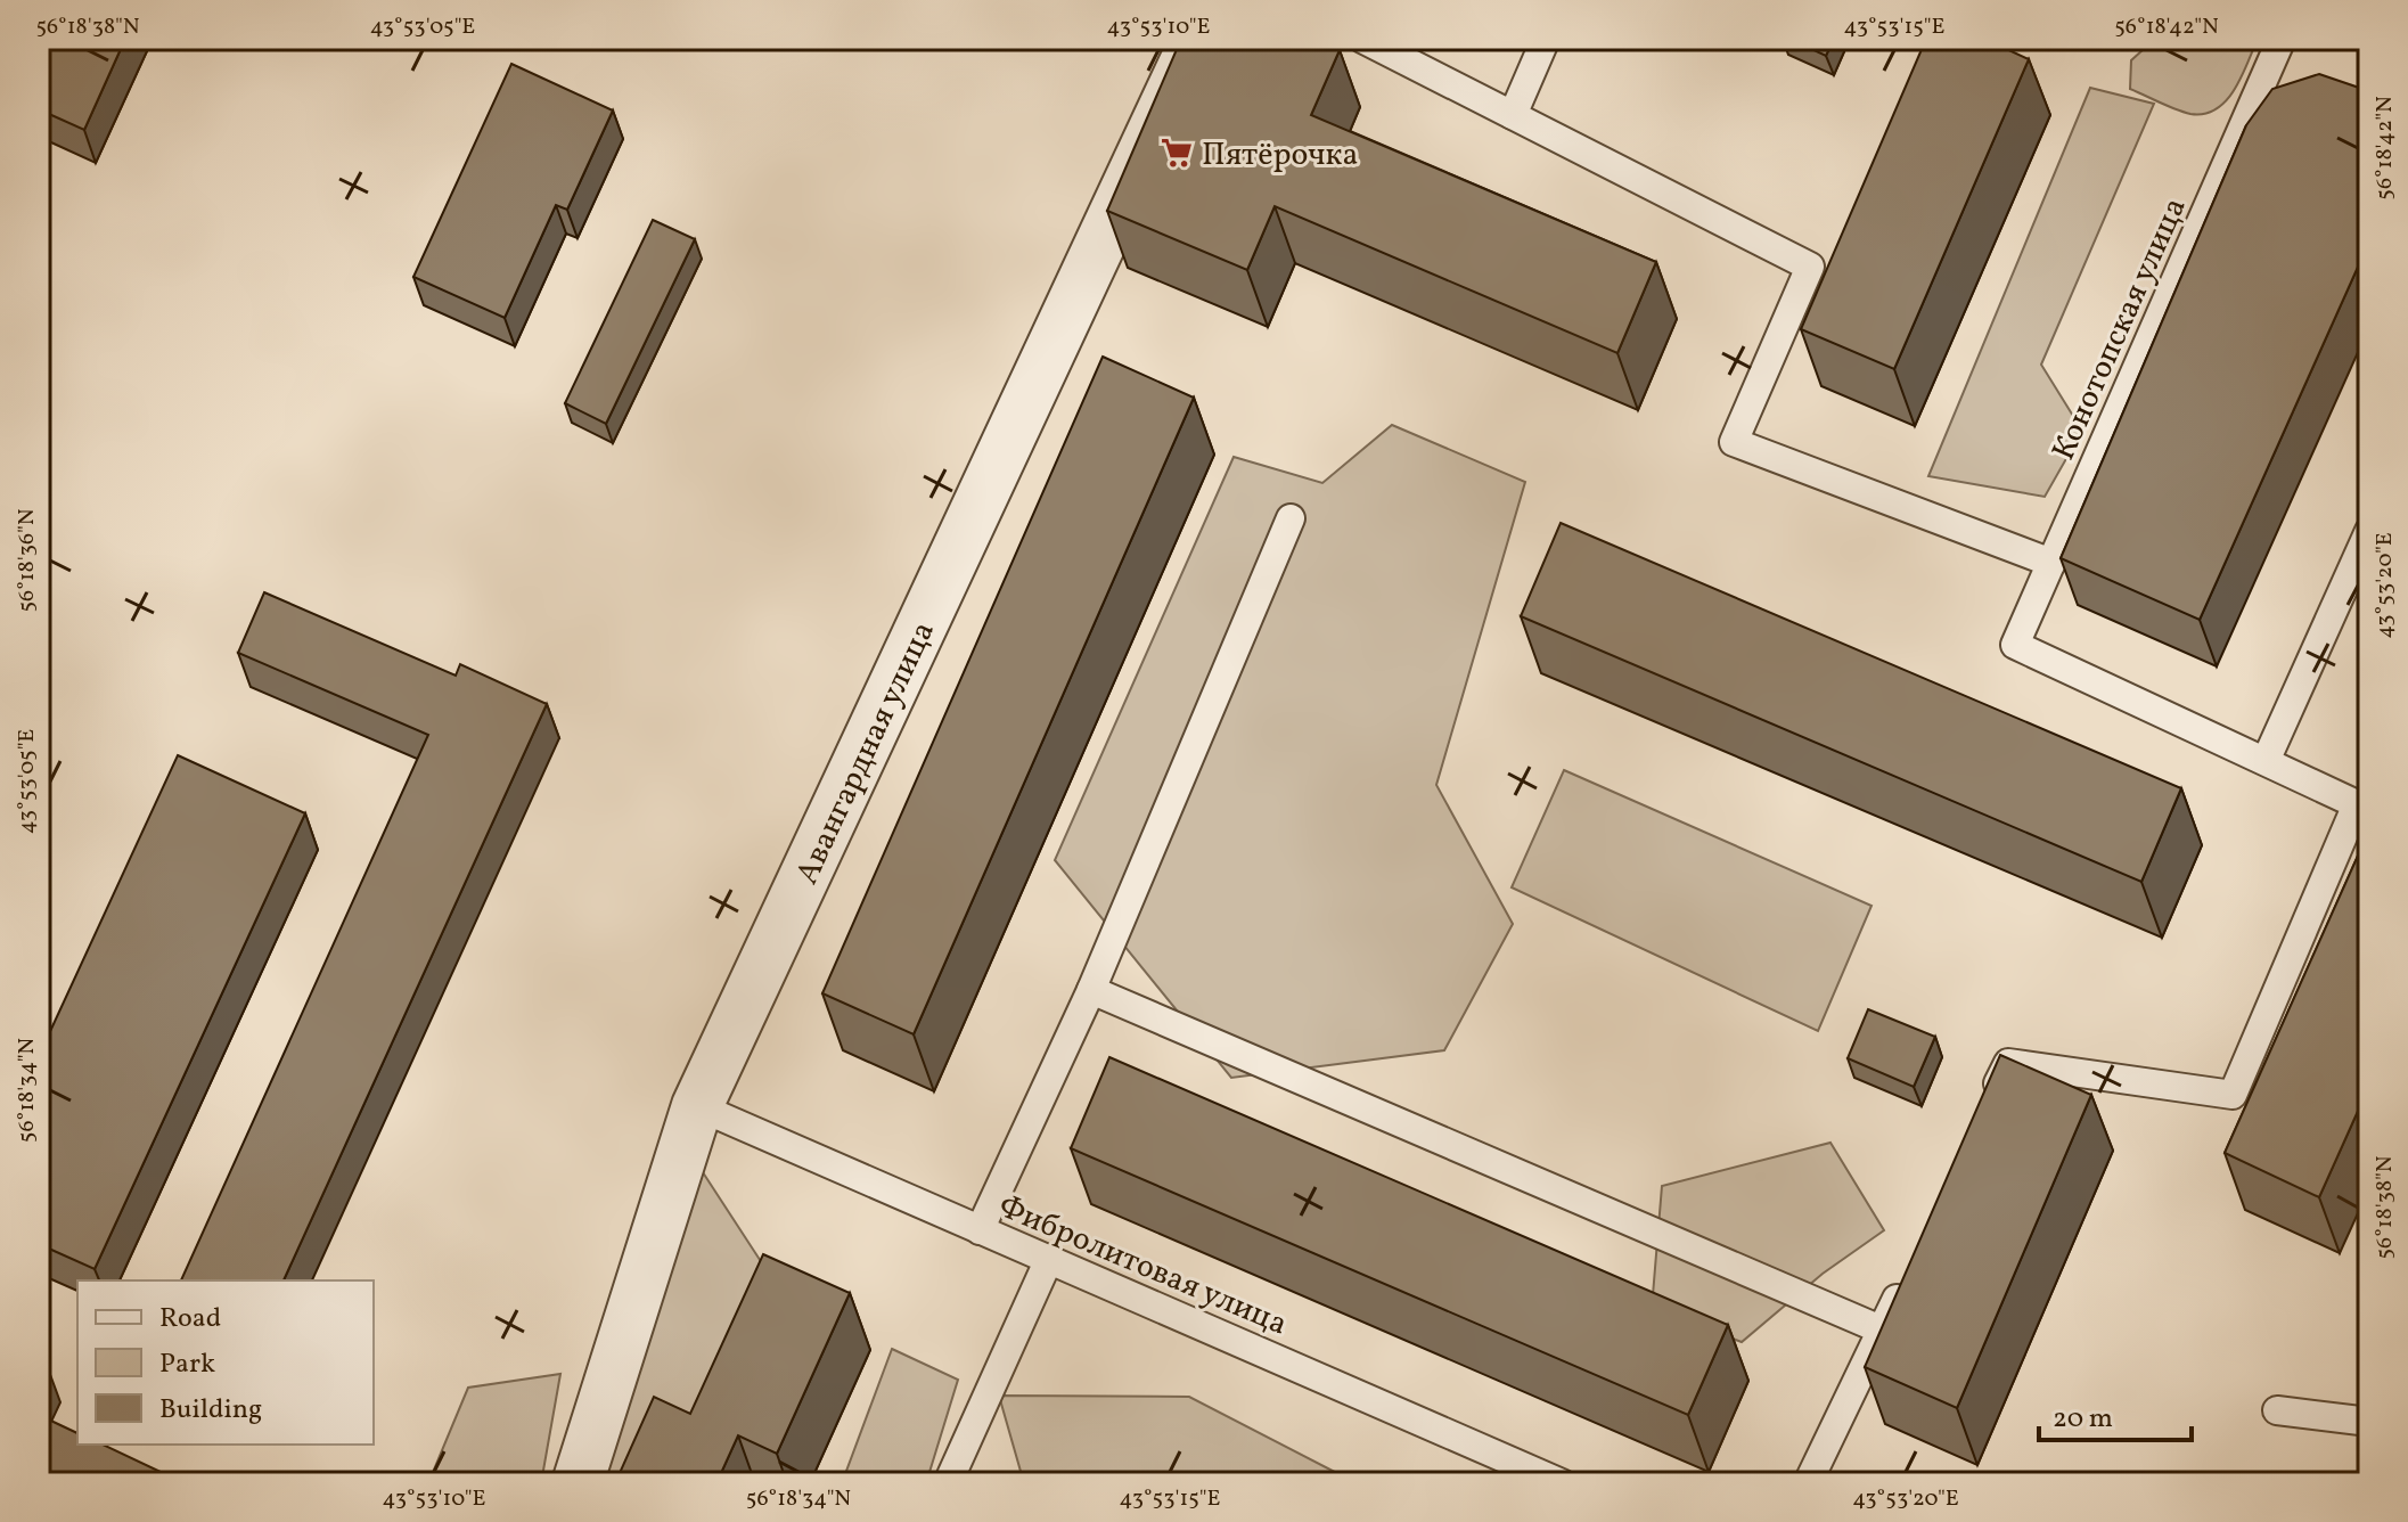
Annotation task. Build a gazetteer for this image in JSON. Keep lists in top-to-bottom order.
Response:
{
  "streets": {
    "street": ["Авангардная улица"],
    "lane": ["Конотопская улица", "Фибролитовая улица"]
  },
  "crossings": [
    ["Авангардная улица", "Фибролитовая улица"]
  ],
  "places": {
    "supermarket": ["Пятёрочка"]
  },
  "legend": ["Road", "Park", "Building"],
  "scale_bar": "20 m",
  "coordinates": [
    "56°18'38\"N",
    "43°53'05\"E",
    "43°53'10\"E",
    "43°53'15\"E",
    "56°18'42\"N",
    "56°18'36\"N",
    "43°53'20\"E",
    "56°18'34\"N"
  ]
}
